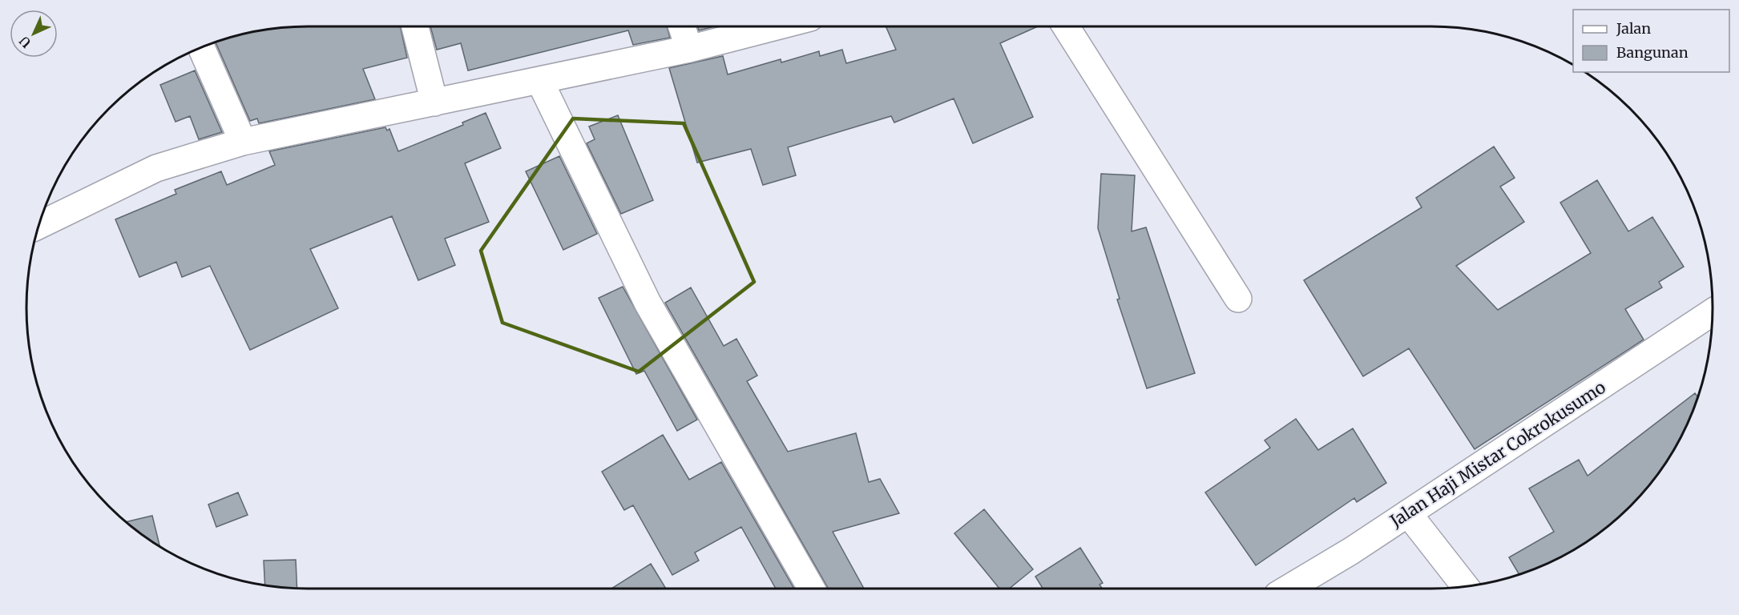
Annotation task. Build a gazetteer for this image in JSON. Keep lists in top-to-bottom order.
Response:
{
  "streets": {
    "street": ["Jalan Haji Mistar Cokrokusumo"]
  },
  "legend": ["Jalan", "Bangunan"],
  "north": "bottom left"
}
